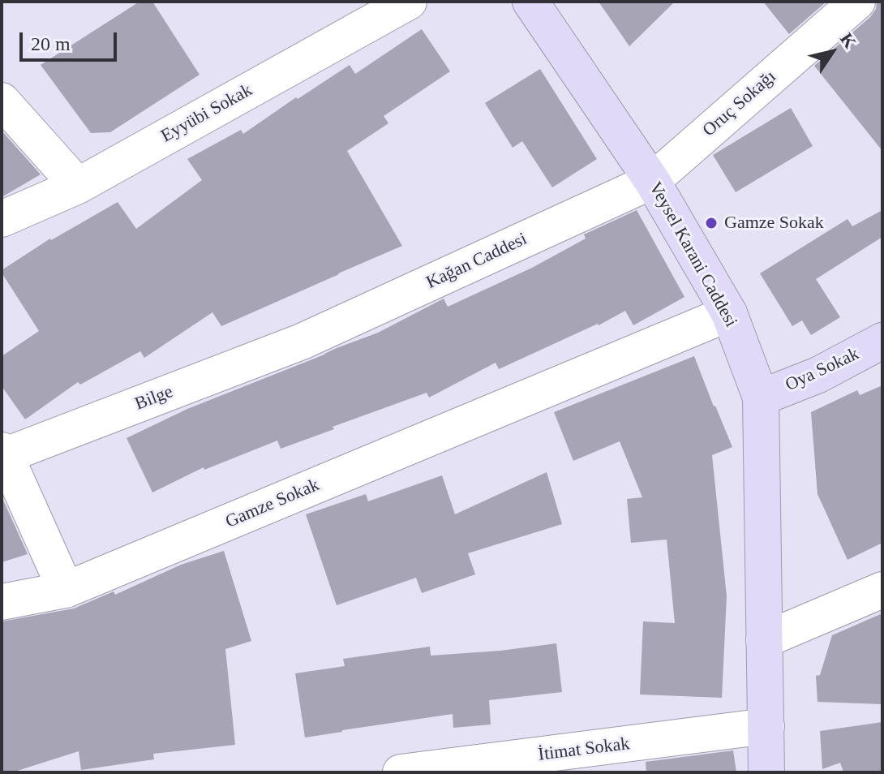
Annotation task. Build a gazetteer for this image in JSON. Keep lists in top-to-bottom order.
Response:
{
  "streets": {
    "main road": ["Veysel Karani Caddesi", "Oya Sokak"],
    "street": [
      "Oruç Sokağı",
      "Eyyübi Sokak",
      "Kağan Caddesi",
      "Bilge",
      "Gamze Sokak",
      "İtimat Sokak"
    ]
  },
  "crossings": [
    ["Oruç Sokağı", "Veysel Karani Caddesi"],
    ["Oruç Sokağı", "Kağan Caddesi"],
    ["Veysel Karani Caddesi", "Kağan Caddesi"],
    ["Veysel Karani Caddesi", "Oya Sokak"],
    ["Veysel Karani Caddesi", "Gamze Sokak"],
    ["Veysel Karani Caddesi", "İtimat Sokak"],
    ["Kağan Caddesi", "Bilge"]
  ],
  "places": ["Gamze Sokak"],
  "scale_bar": "20 m",
  "north": "top right"
}
